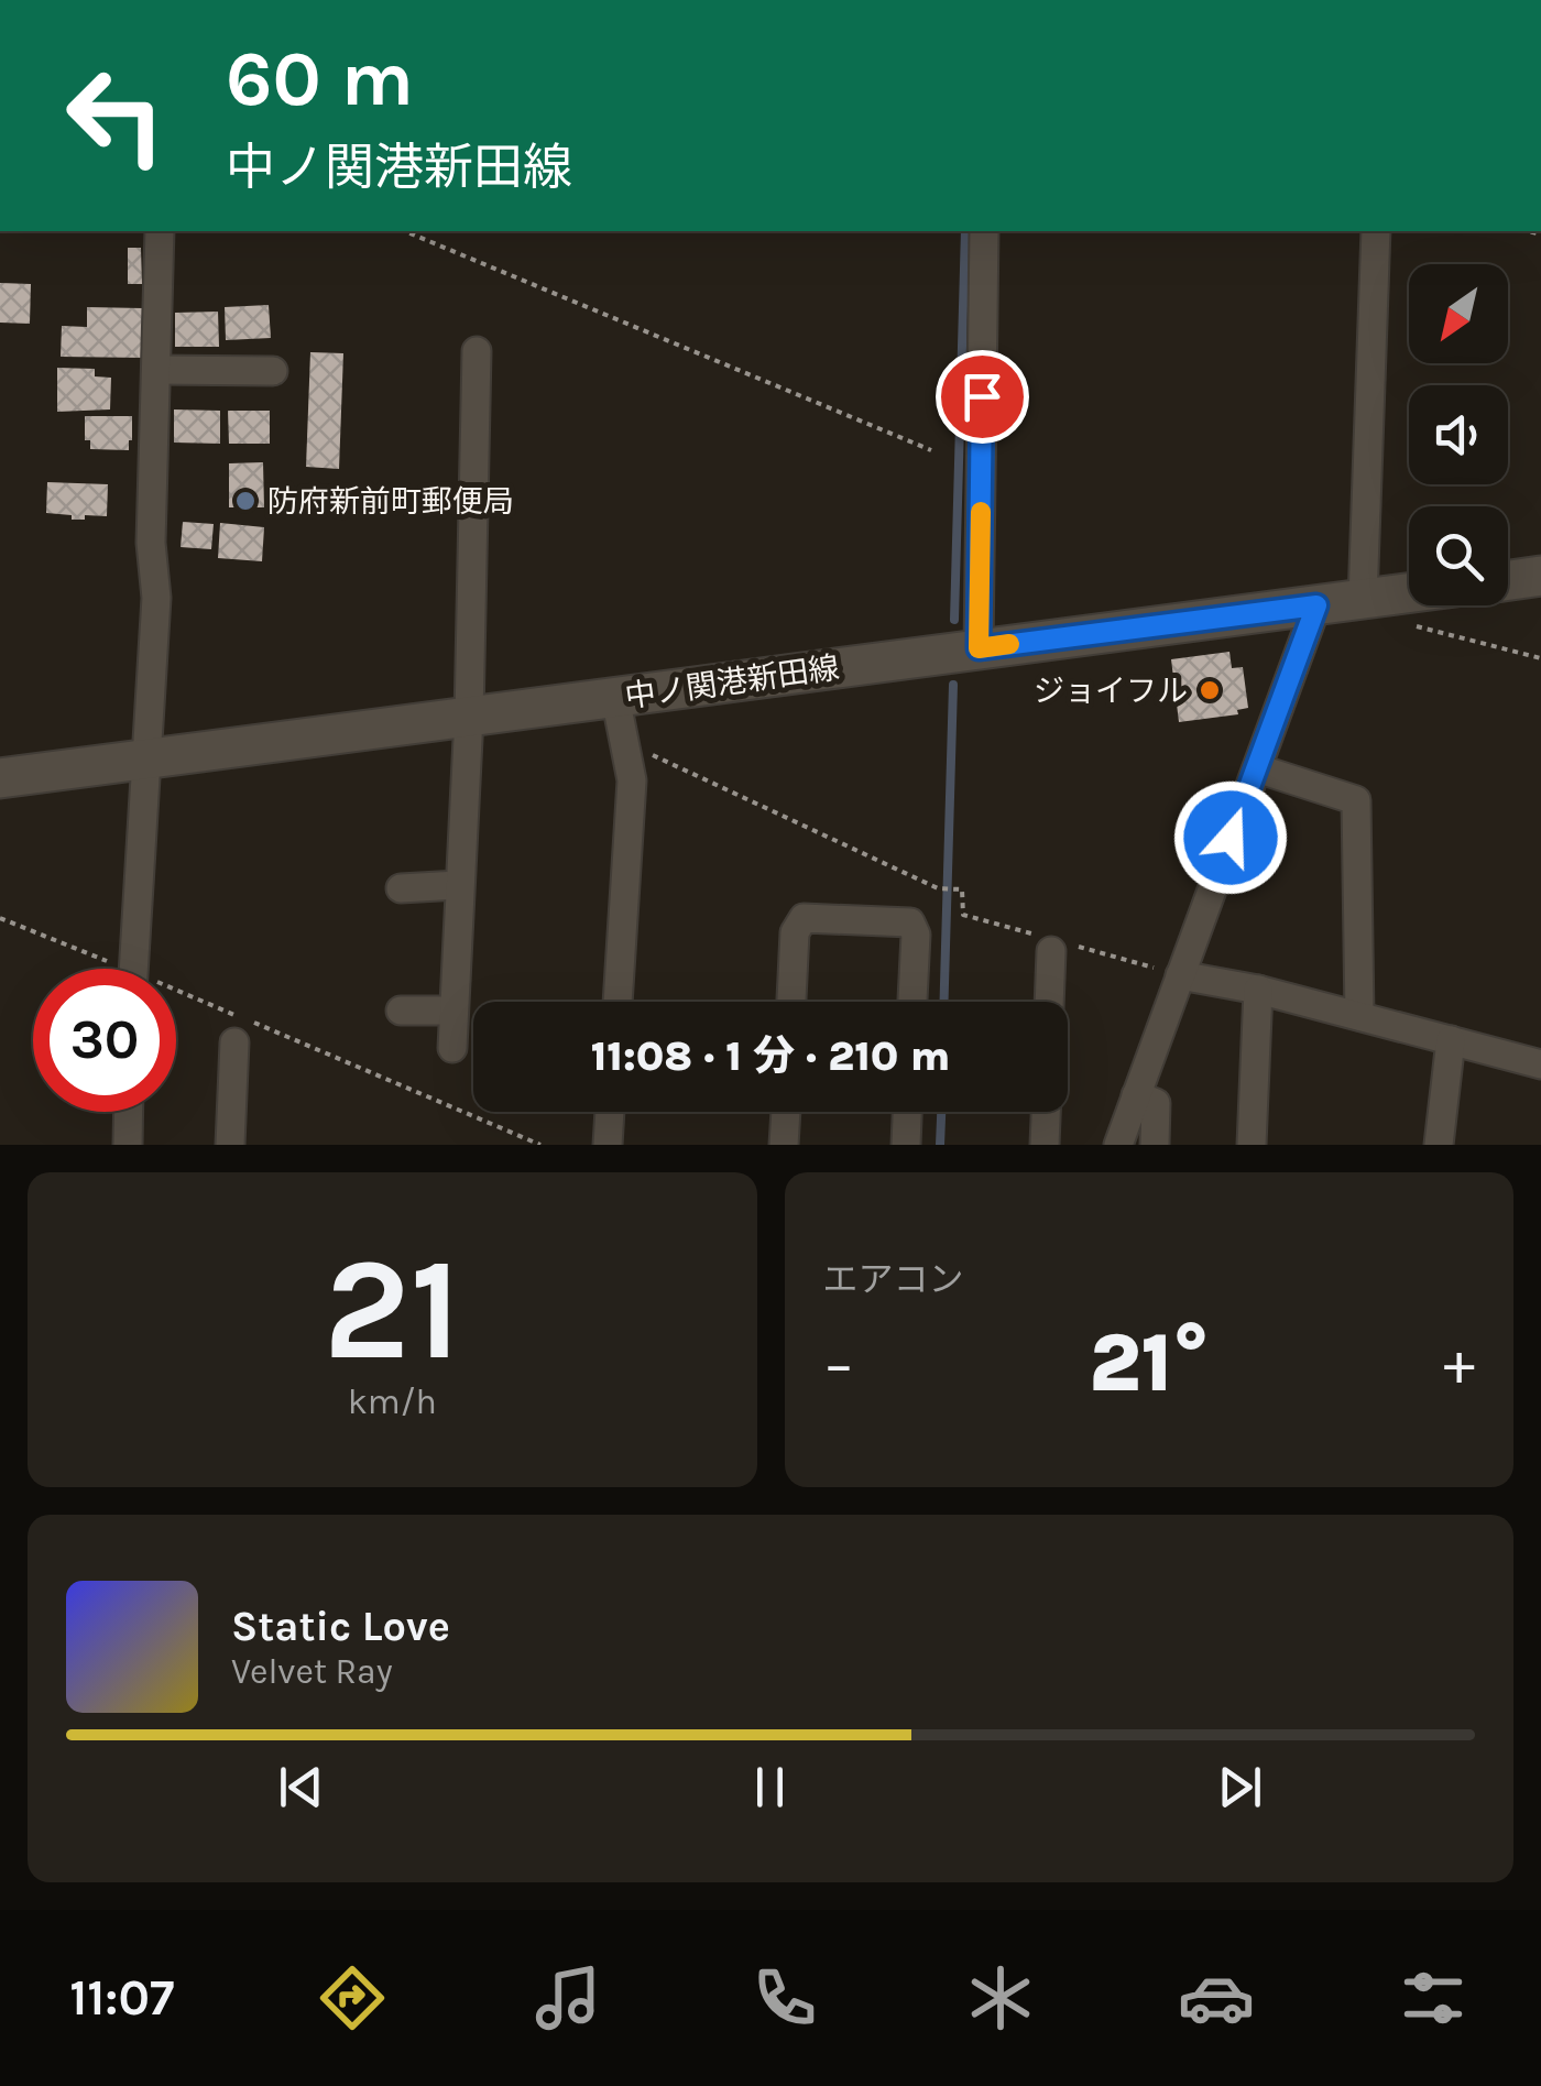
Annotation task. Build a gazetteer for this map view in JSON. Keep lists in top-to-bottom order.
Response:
{
  "streets": {
    "main road": ["中ノ関港新田線"]
  },
  "places": ["防府新前町郵便局", "ジョイフル"],
  "north": "bottom left",
  "page": {
    "turn": ["60 m", "中ノ関港新田線"],
    "limit": "30",
    "trip": "11:08 · 1 分 · 210 m",
    "tile": [
      ["21", "km/h"],
      "エアコン"
    ],
    "heat": ["−", "21°", "+"],
    "song": ["Static Love", "Velvet Ray"],
    "tabs": "11:07"
  }
}
